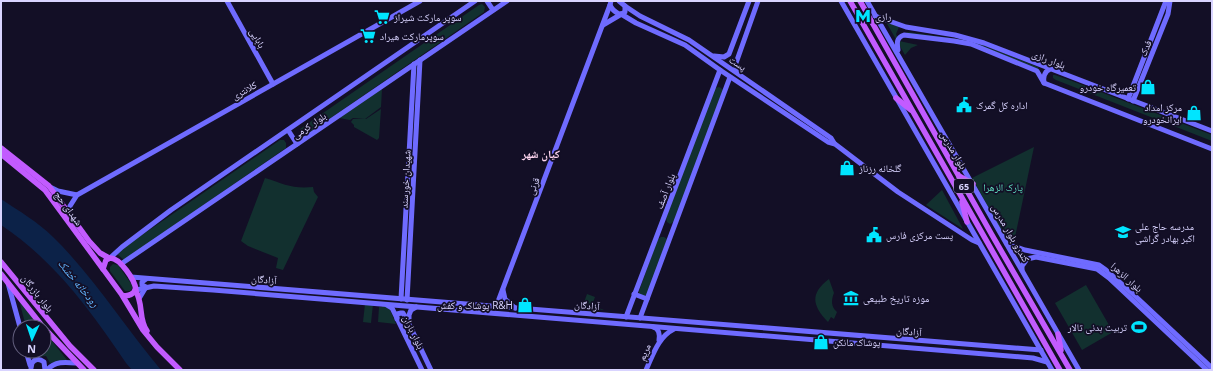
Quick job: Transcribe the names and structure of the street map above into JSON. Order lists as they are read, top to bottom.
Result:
{
  "streets": {
    "main road": [
      "بابایی",
      "فدک",
      "بلوار رازی",
      "پست",
      "کلانتری",
      "بلوار کرمی",
      "بلوار مدرس",
      "شهیدان خورسند",
      "قرنی",
      "65",
      "بلوار آصف",
      "شهدای حج",
      "کندرو بلوار مدرس",
      "بلوار الزهرا",
      "آزادگان",
      "بلوار بازرگان",
      "بلوار باران",
      "مریم"
    ]
  },
  "crossings": [
    ["بابایی", "کلانتری"],
    ["فدک", "بلوار رازی"],
    ["بلوار رازی", "کندرو بلوار مدرس"],
    ["پست", "قرنی"],
    ["پست", "بلوار آصف"],
    ["بلوار کرمی", "شهیدان خورسند"],
    ["بلوار کرمی", "شهدای حج"],
    ["شهیدان خورسند", "آزادگان"],
    ["قرنی", "آزادگان"],
    ["بلوار آصف", "آزادگان"],
    ["کندرو بلوار مدرس", "بلوار الزهرا"],
    ["آزادگان", "بلوار باران"]
  ],
  "districts": ["کیان شهر"],
  "water": ["رودخانه خشک"],
  "parks": ["پارک الزهرا"],
  "places": {
    "metro station": ["رازی"],
    "supermarket": ["سوپر مارکت شیراز", "سوپرمارکت هیراد"],
    "shop": [
      "تعمیرگاه خودرو",
      "مرکز امداد ایرانخودرو",
      "گلخانه رزناز",
      "پوشاک و کفش R&H",
      "پوشاک مانکن"
    ],
    "public building": ["اداره کل گمرک", "پست مرکزی فارس"],
    "school or university": ["مدرسه حاج علی اکبر بهادر گراشی"],
    "museum": ["موزه تاریخ طبیعی"],
    "sports": ["تربیت بدنی تالار"]
  },
  "north": "bottom"
}
